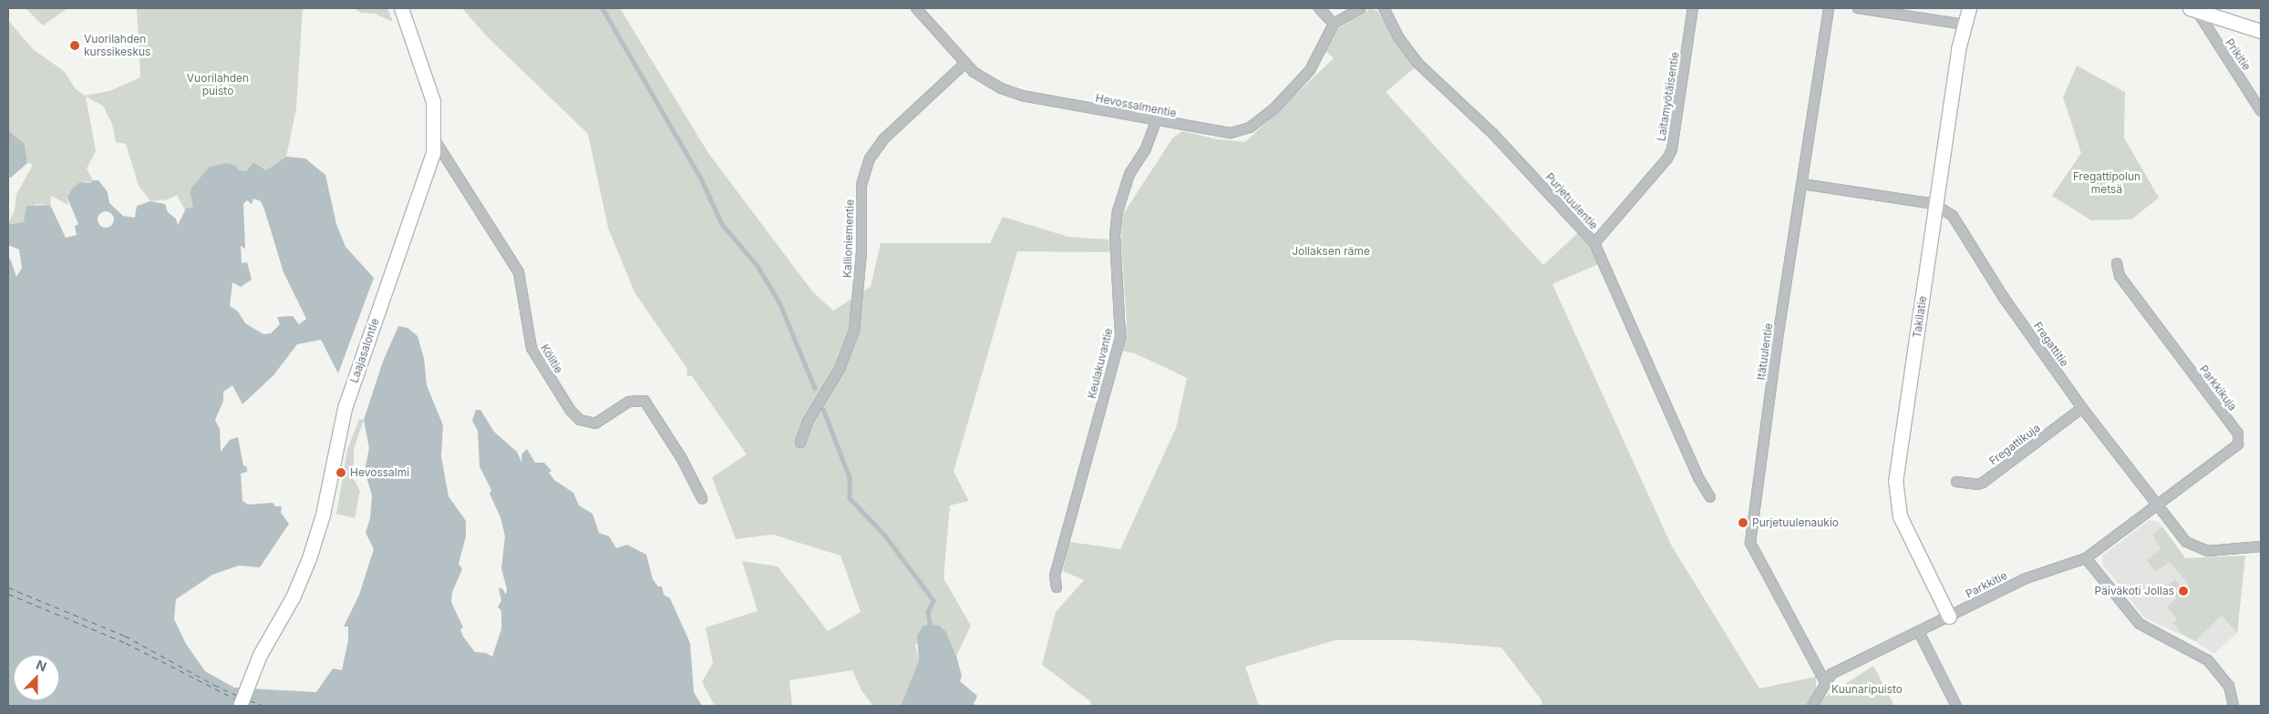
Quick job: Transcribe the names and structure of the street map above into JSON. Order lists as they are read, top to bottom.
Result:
{
  "streets": {
    "main road": ["Takilatie", "Laajasalontie"],
    "street": [
      "Prikitie",
      "Laitamyötäisentie",
      "Hevossalmentie",
      "Purjetuulentie",
      "Kallioniementie",
      "Fregattitie",
      "Itätuulentie",
      "Kölitie",
      "Keulakuvantie",
      "Parkkikuja",
      "Fregattikuja",
      "Parkkitie"
    ]
  },
  "crossings": [
    ["Laitamyötäisentie", "Purjetuulentie"],
    ["Hevossalmentie", "Kallioniementie"],
    ["Hevossalmentie", "Keulakuvantie"],
    ["Takilatie", "Fregattitie"],
    ["Takilatie", "Parkkitie"],
    ["Fregattitie", "Itätuulentie"],
    ["Fregattitie", "Parkkikuja"],
    ["Fregattitie", "Fregattikuja"],
    ["Fregattitie", "Parkkitie"],
    ["Laajasalontie", "Kölitie"],
    ["Itätuulentie", "Parkkitie"],
    ["Parkkikuja", "Parkkitie"]
  ],
  "parks": [
    "Vuorilahden puisto",
    "Fregattipolun metsä",
    "Jollaksen räme",
    "Kuunaripuisto"
  ],
  "places": [
    "Vuorilahden kurssikeskus",
    "Hevossalmi",
    "Purjetuulenaukio",
    "Päiväkoti Jollas"
  ],
  "north": "top"
}
